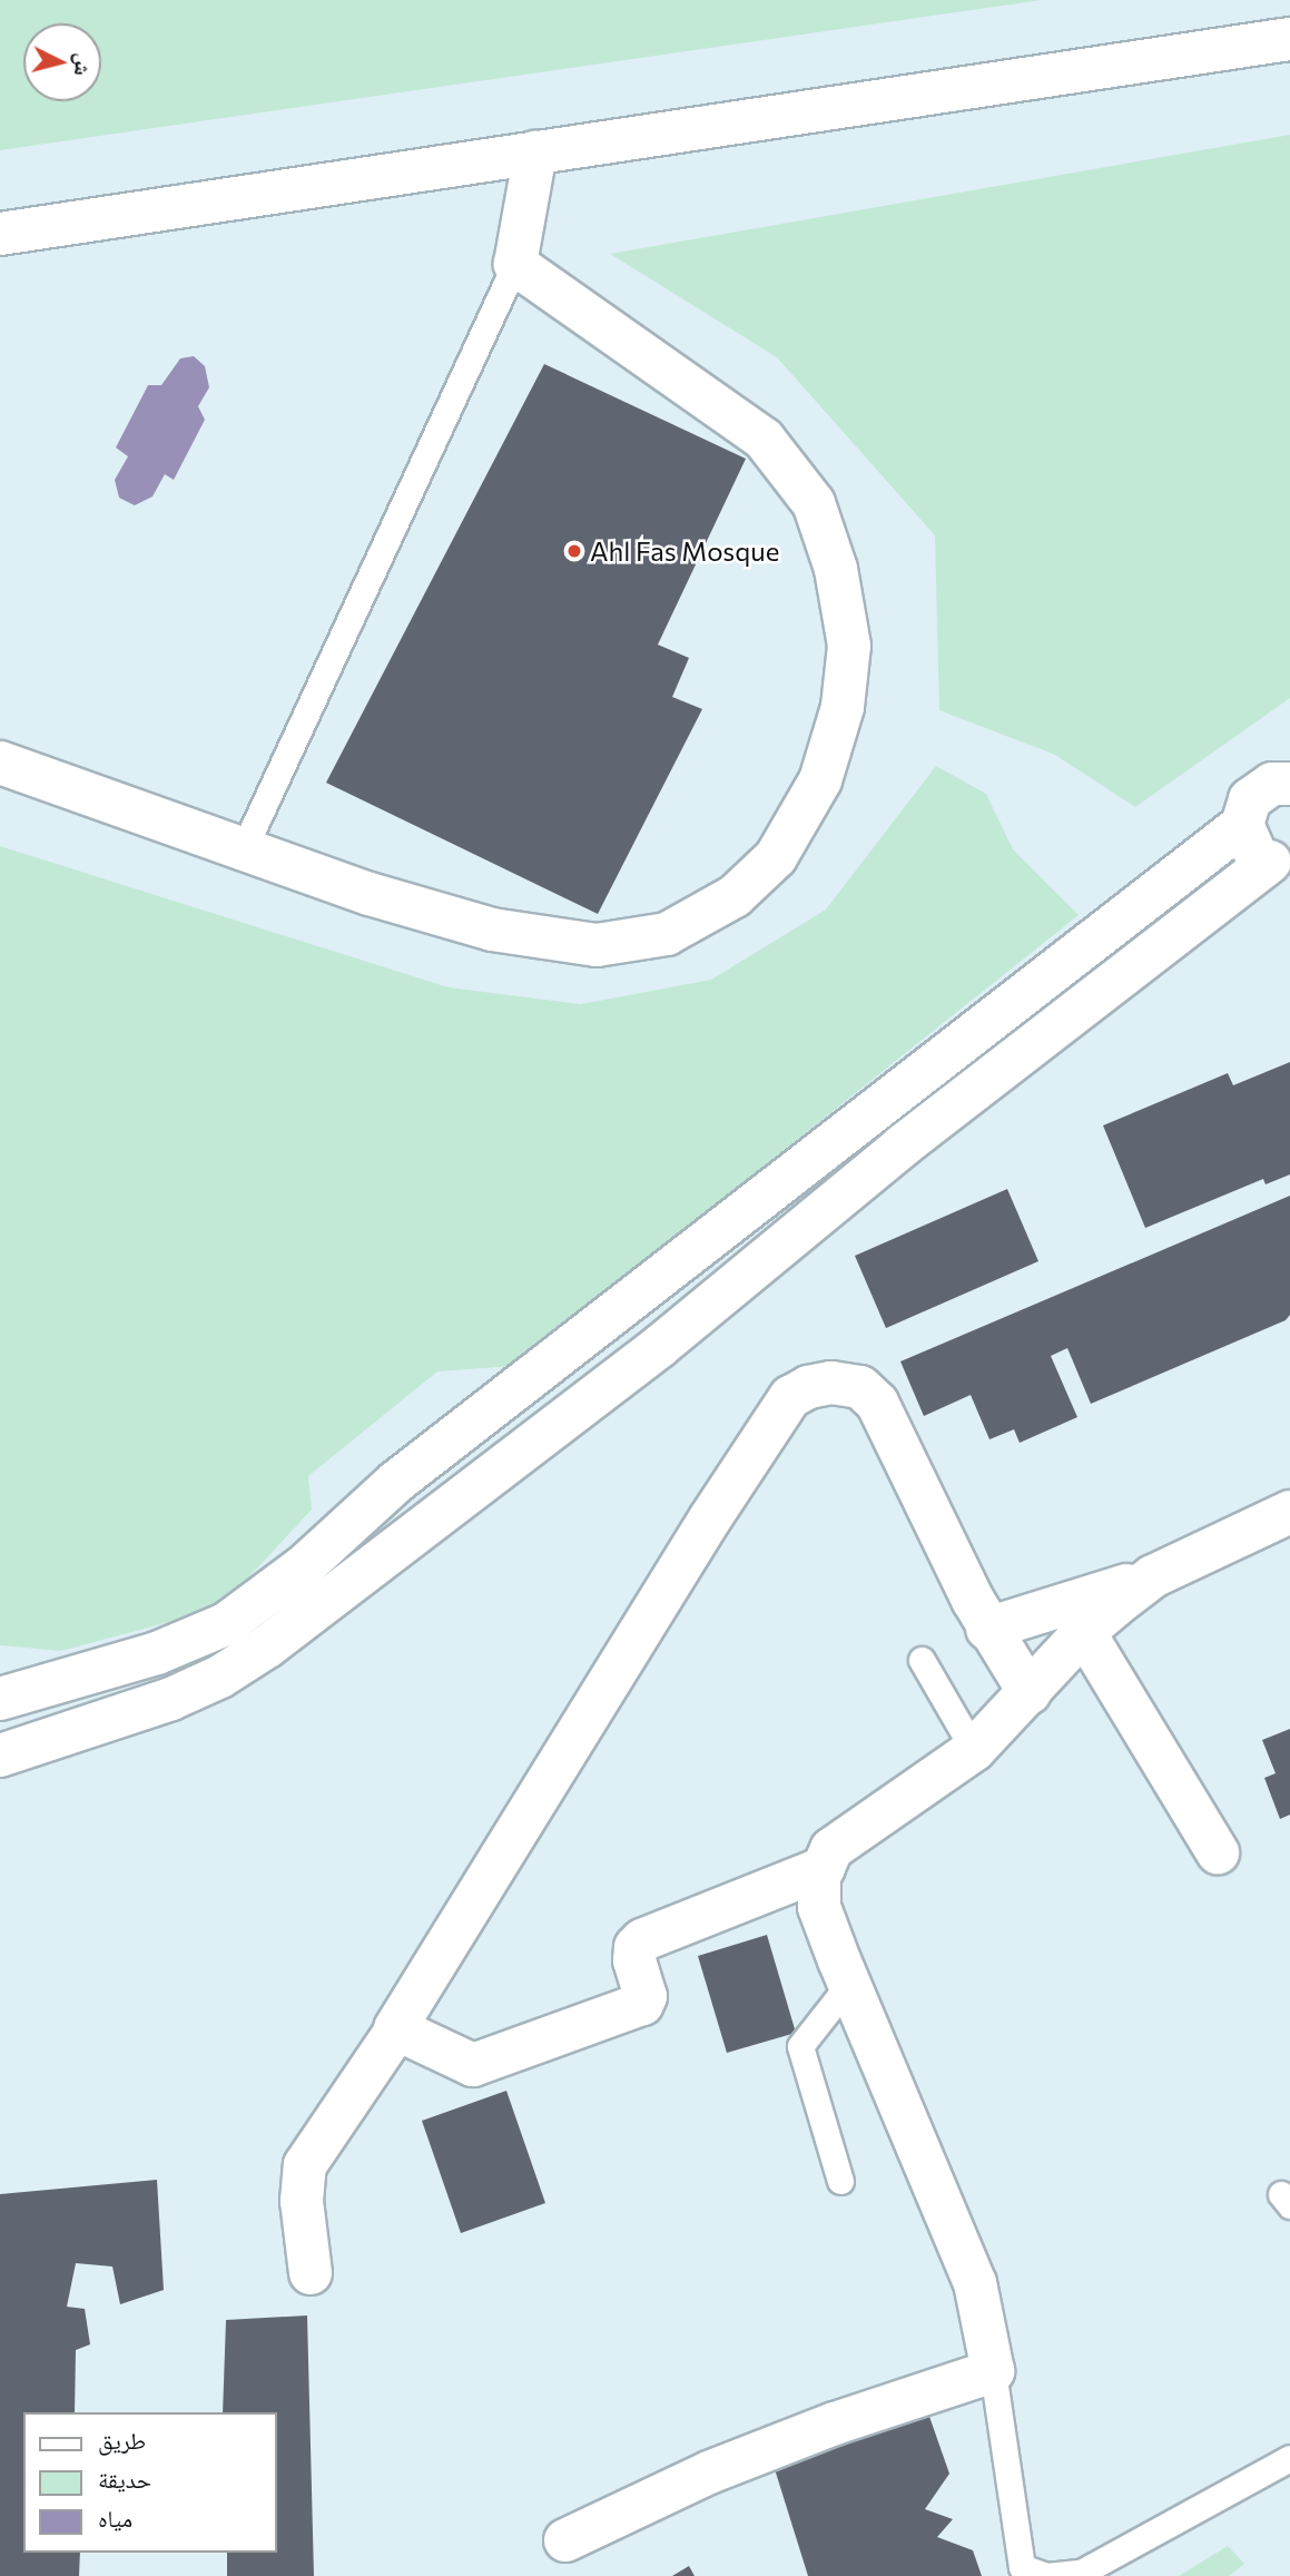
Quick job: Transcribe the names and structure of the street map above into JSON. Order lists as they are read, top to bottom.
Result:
{
  "places": ["Ahl Fas Mosque"],
  "legend": ["طريق", "حديقة", "مياه"],
  "north": "right"
}
